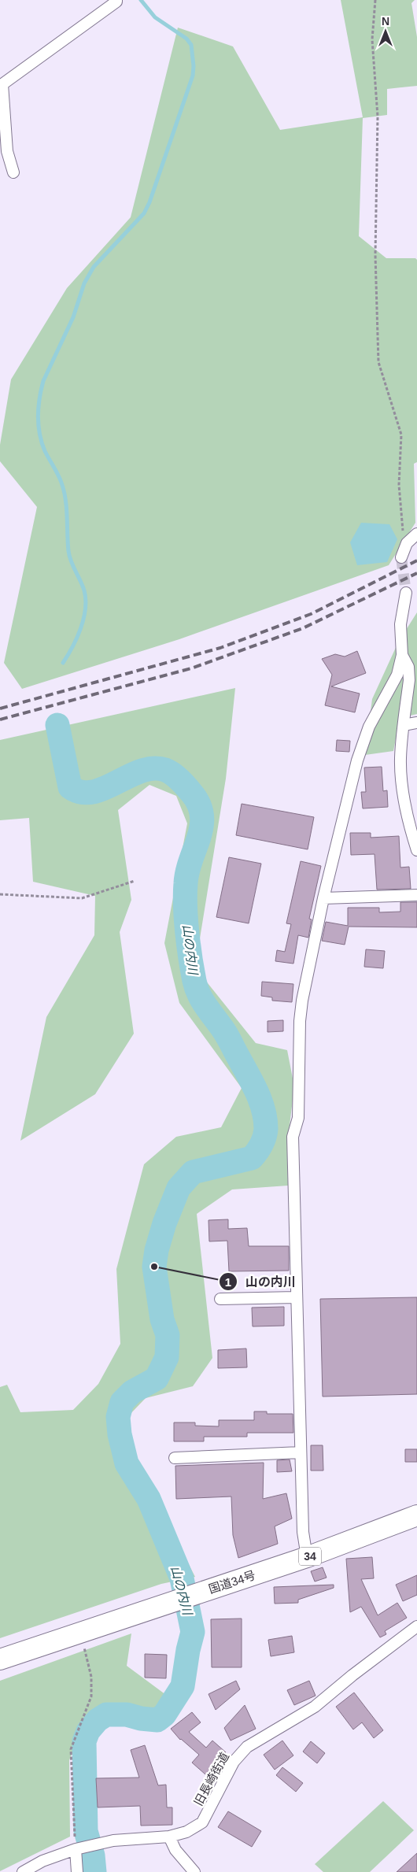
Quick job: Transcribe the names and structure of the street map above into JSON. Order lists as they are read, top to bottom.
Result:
{
  "streets": {
    "highway": ["34", "国道34号"],
    "street": ["旧長崎街道"]
  },
  "water": ["山の内川"],
  "places": ["山の内川"],
  "north": "top"
}
